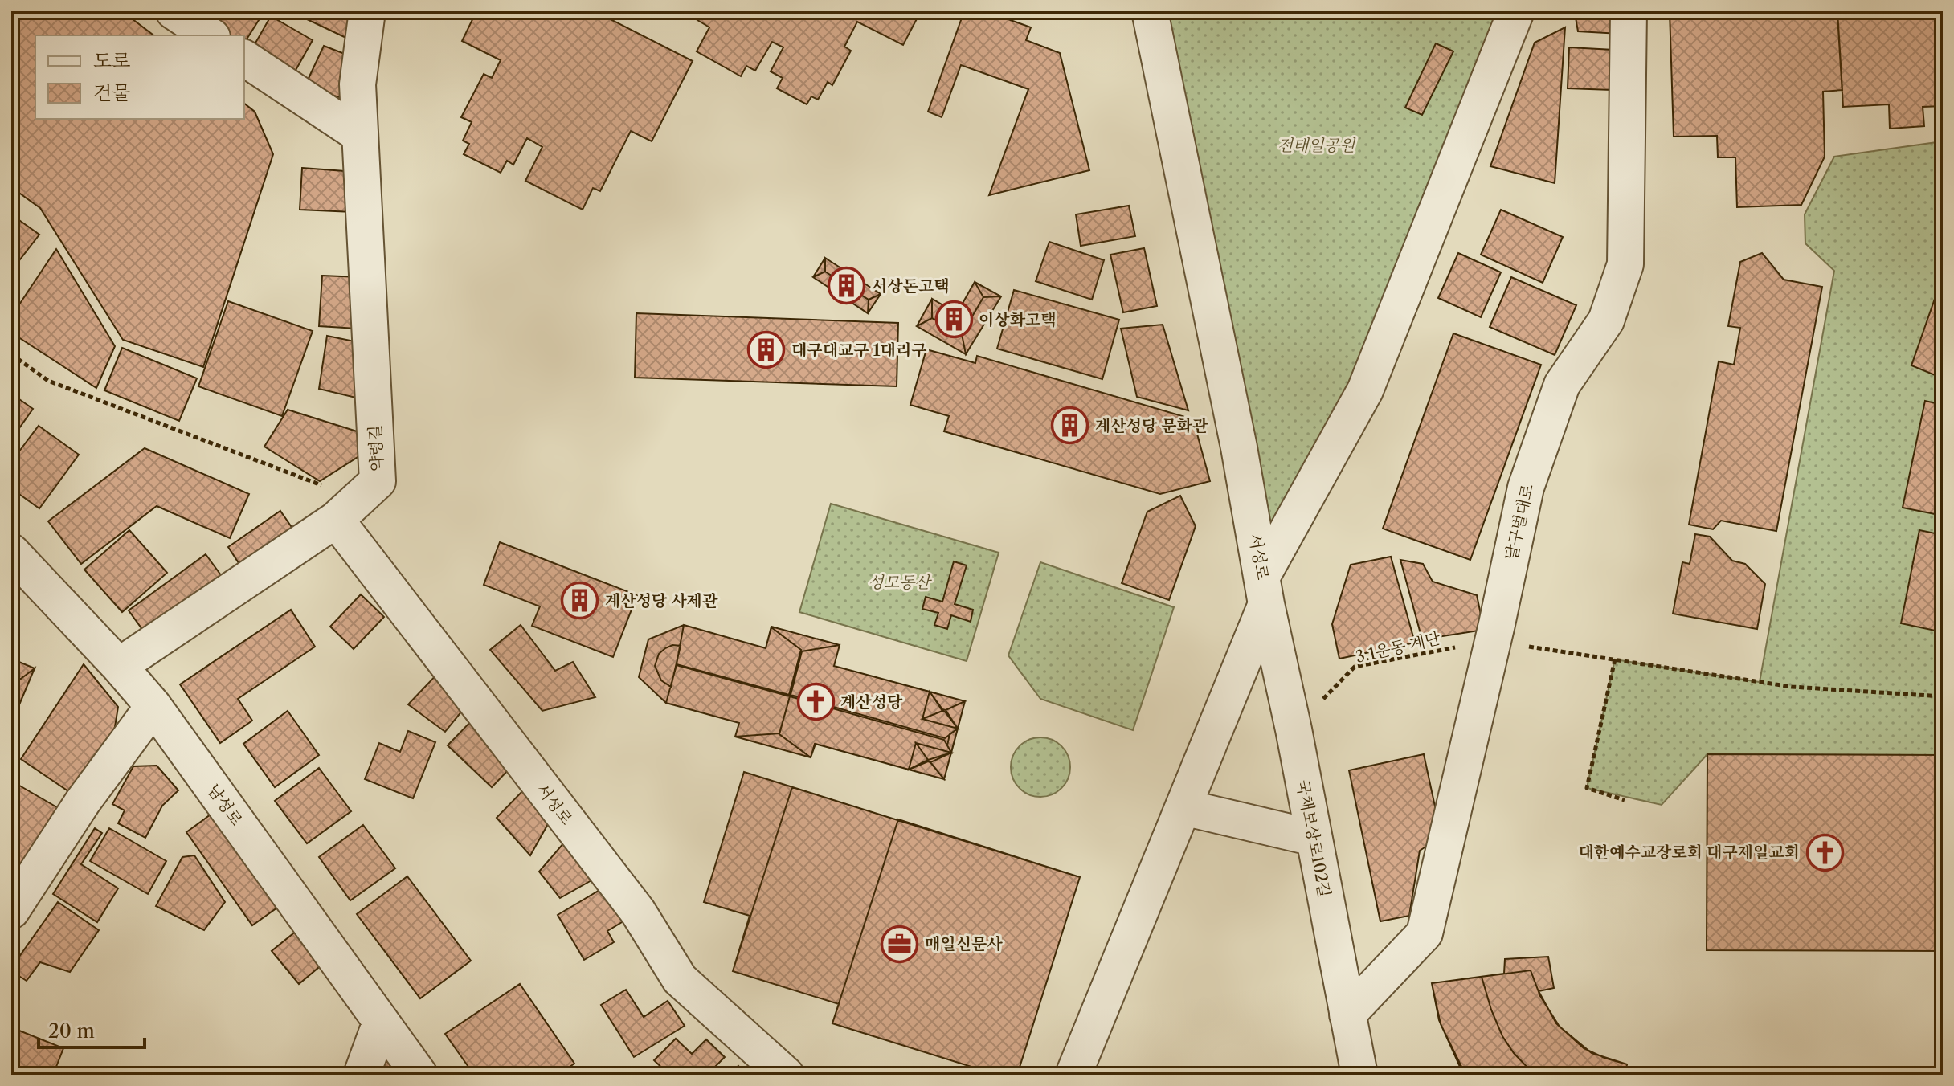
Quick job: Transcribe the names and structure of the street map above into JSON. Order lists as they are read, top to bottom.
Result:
{
  "streets": {
    "street": [
      "약령길",
      "달구벌대로",
      "서성로",
      "남성로",
      "국채보상로102길"
    ],
    "path": ["3.1운동 계단"]
  },
  "crossings": [
    ["약령길", "서성로"],
    ["약령길", "남성로"],
    ["달구벌대로", "3.1운동 계단"],
    ["달구벌대로", "국채보상로102길"],
    ["서성로", "국채보상로102길"],
    ["3.1운동 계단", "국채보상로102길"]
  ],
  "parks": ["전태일공원", "성모동산"],
  "places": {
    "building": [
      "서상돈고택",
      "이상화고택",
      "대구대교구 1대리구",
      "계산성당 문화관",
      "계산성당 사제관"
    ],
    "church": ["계산성당", "대한예수교장로회 대구제일교회"],
    "office": ["매일신문사"]
  },
  "legend": ["도로", "건물"],
  "scale_bar": "20 m"
}
